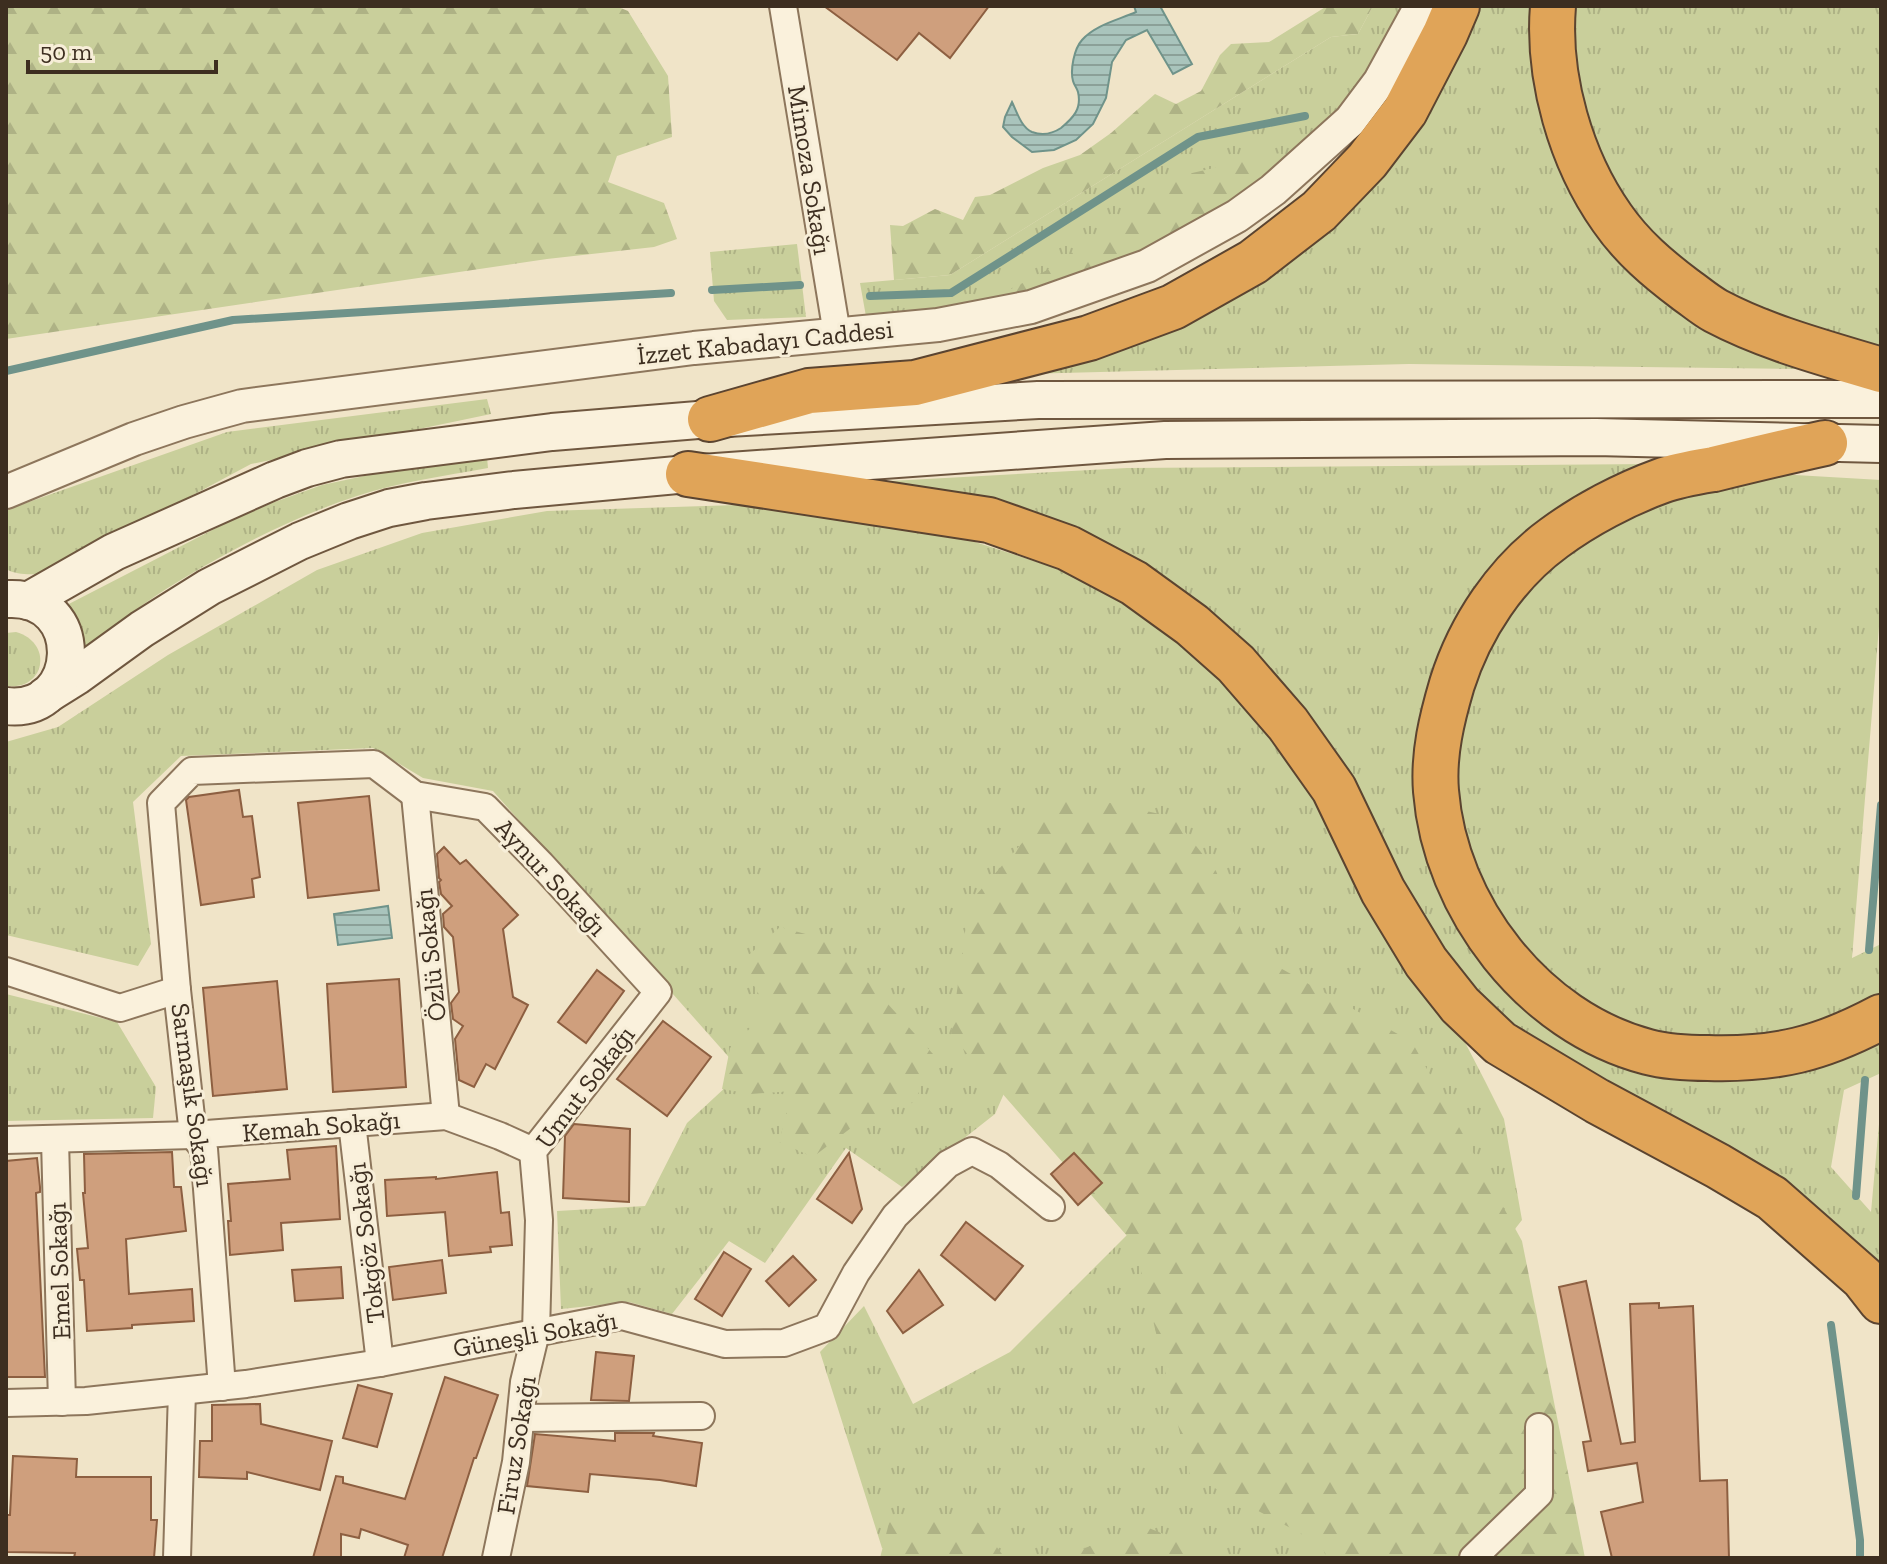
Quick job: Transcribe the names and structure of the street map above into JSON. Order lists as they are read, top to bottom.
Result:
{
  "streets": {
    "street": [
      "Mimoza Sokağı",
      "İzzet Kabadayı Caddesi",
      "Aynur Sokağı",
      "Özlü Sokağı",
      "Umut Sokağı",
      "Sarmaşık Sokağı",
      "Kemah Sokağı",
      "Tokgöz Sokağı",
      "Emel Sokağı",
      "Güneşli Sokağı",
      "Firuz Sokağı"
    ]
  },
  "crossings": [
    ["Mimoza Sokağı", "İzzet Kabadayı Caddesi"],
    ["Aynur Sokağı", "Özlü Sokağı"],
    ["Aynur Sokağı", "Umut Sokağı"],
    ["Aynur Sokağı", "Sarmaşık Sokağı"],
    ["Özlü Sokağı", "Kemah Sokağı"],
    ["Umut Sokağı", "Kemah Sokağı"],
    ["Umut Sokağı", "Güneşli Sokağı"],
    ["Umut Sokağı", "Firuz Sokağı"],
    ["Sarmaşık Sokağı", "Kemah Sokağı"],
    ["Sarmaşık Sokağı", "Güneşli Sokağı"],
    ["Kemah Sokağı", "Tokgöz Sokağı"],
    ["Kemah Sokağı", "Emel Sokağı"],
    ["Tokgöz Sokağı", "Güneşli Sokağı"],
    ["Emel Sokağı", "Güneşli Sokağı"],
    ["Güneşli Sokağı", "Firuz Sokağı"]
  ],
  "scale_bar": "50 m"
}
